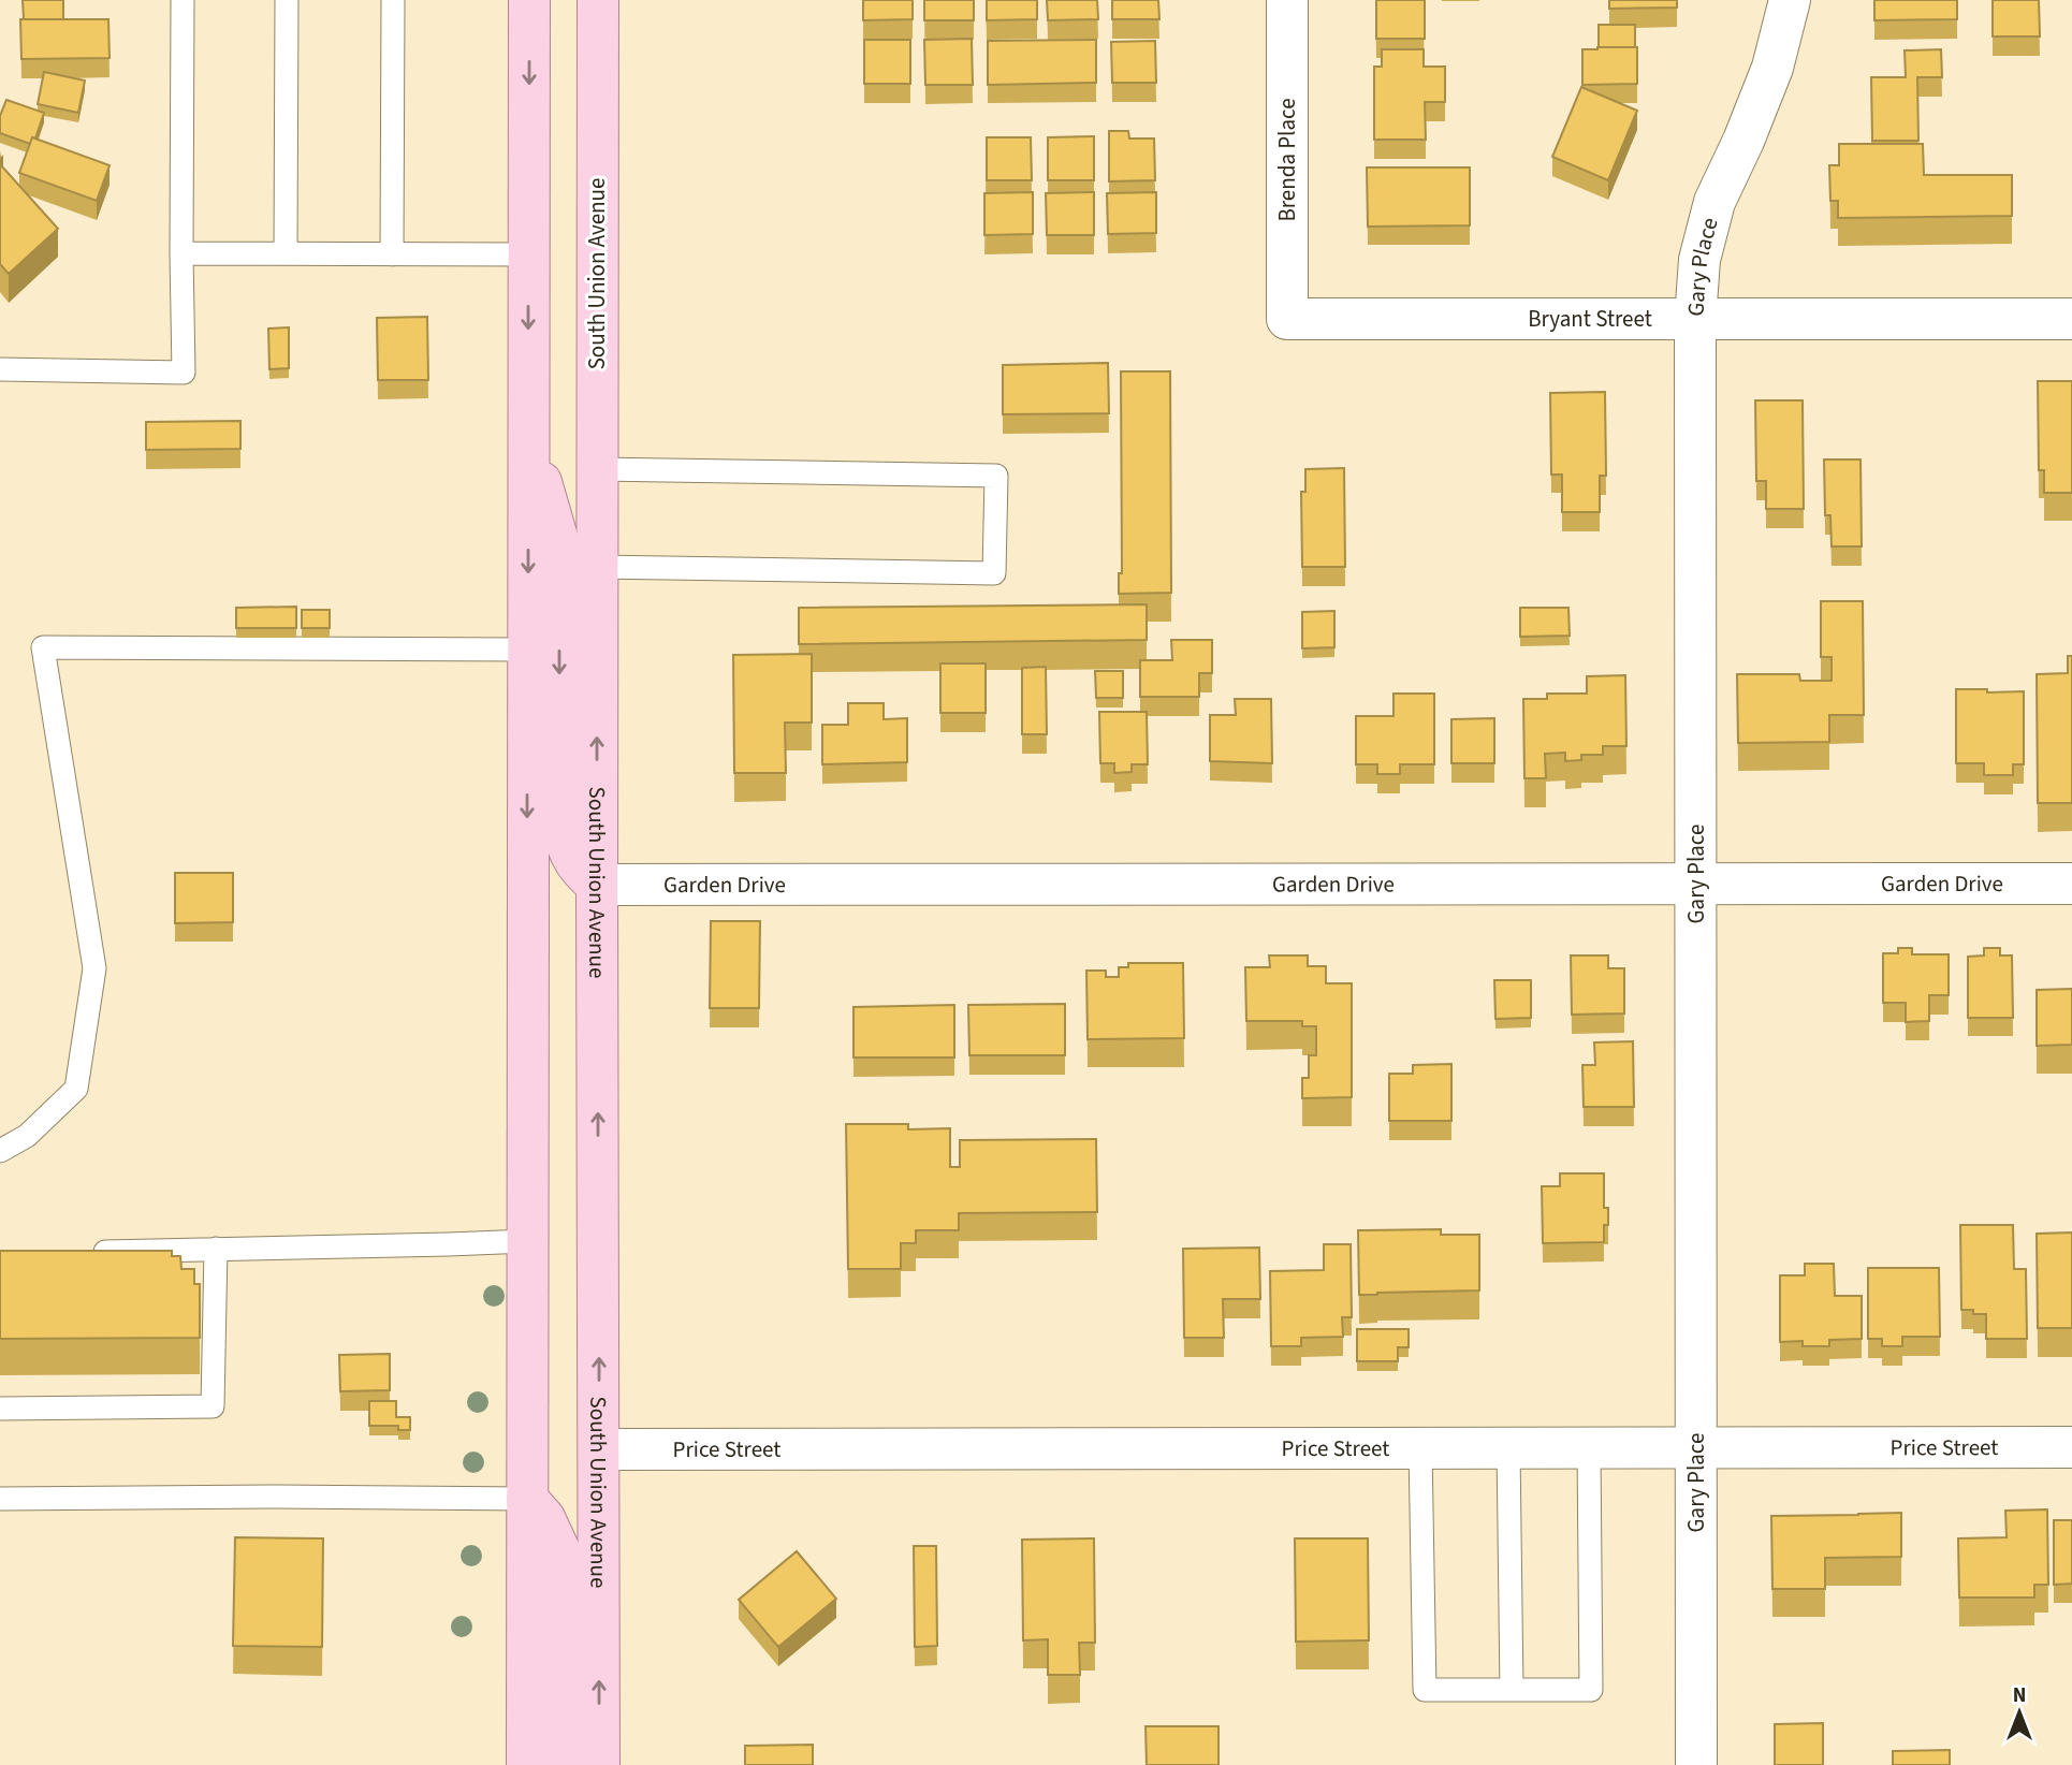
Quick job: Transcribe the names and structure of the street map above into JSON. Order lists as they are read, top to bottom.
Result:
{
  "streets": {
    "main road": ["South Union Avenue"],
    "street": [
      "Brenda Place",
      "Gary Place",
      "Bryant Street",
      "Garden Drive",
      "Price Street"
    ]
  },
  "crossings": [
    ["Brenda Place", "Bryant Street"],
    ["Gary Place", "Bryant Street"],
    ["Gary Place", "Garden Drive"],
    ["Gary Place", "Price Street"],
    ["South Union Avenue", "Garden Drive"],
    ["South Union Avenue", "Price Street"]
  ],
  "north": "top"
}
